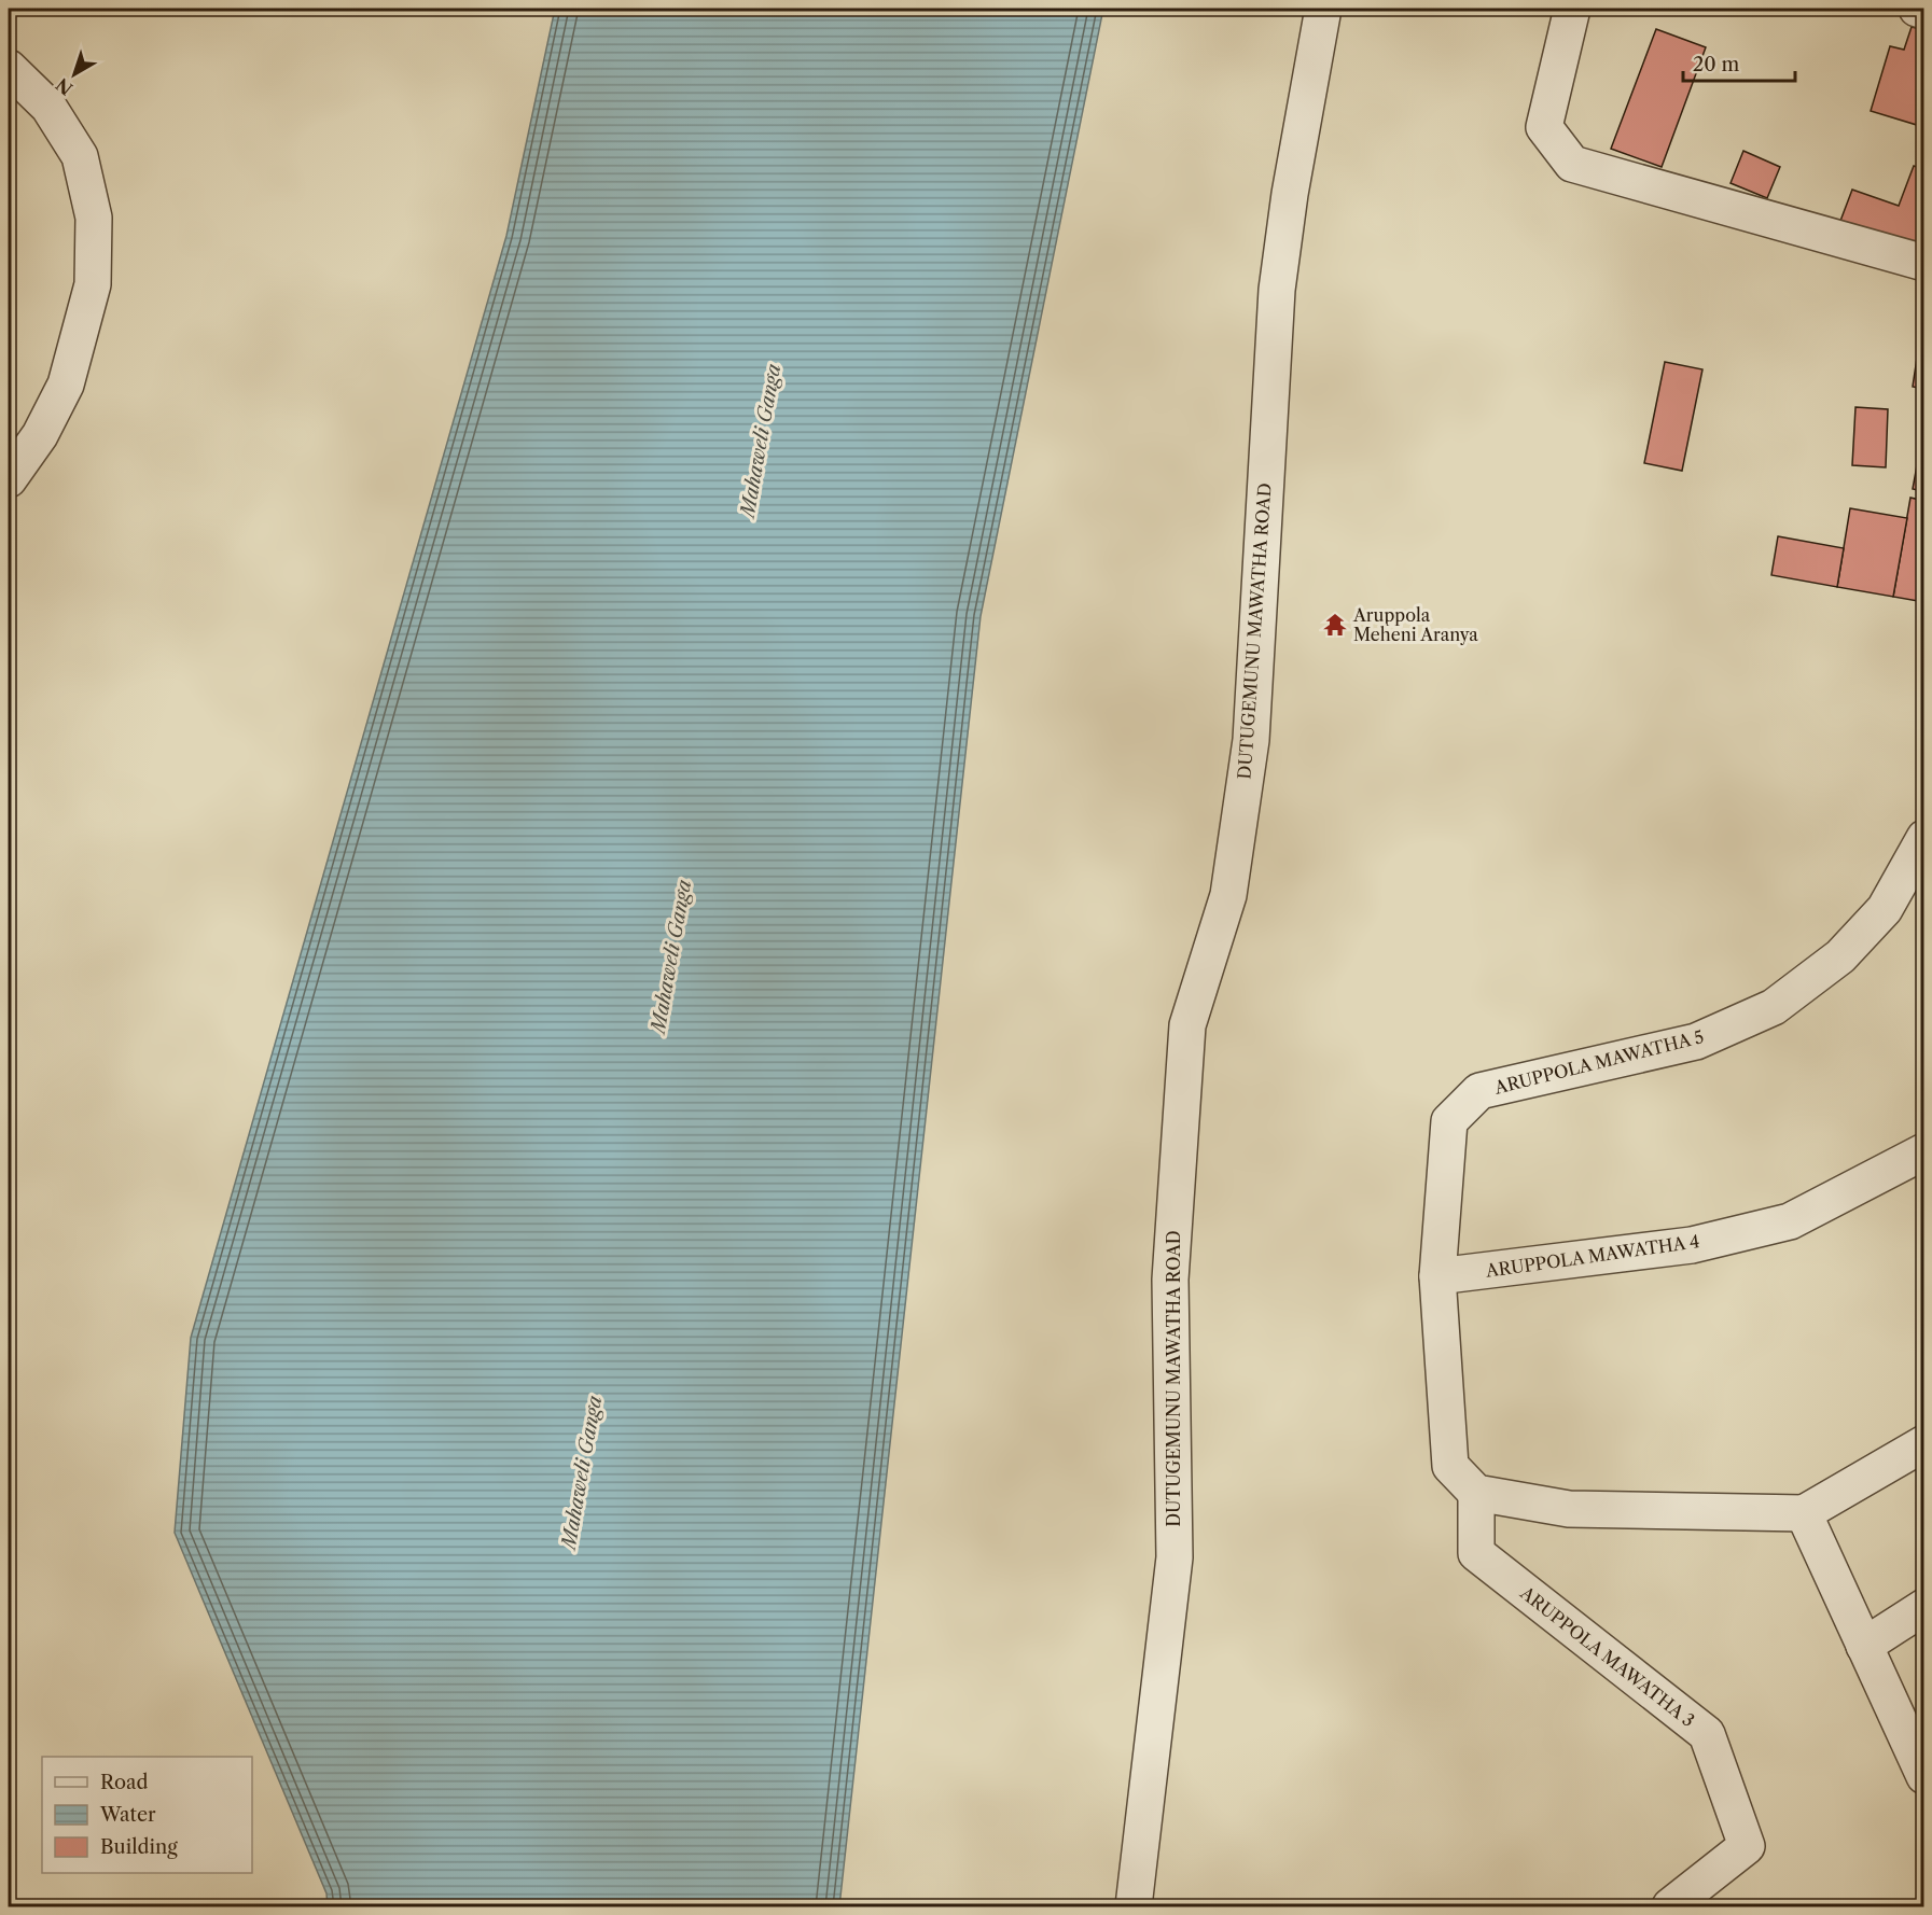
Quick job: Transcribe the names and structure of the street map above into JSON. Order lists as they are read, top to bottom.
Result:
{
  "streets": {
    "street": [
      "DUTUGEMUNU MAWATHA ROAD",
      "ARUPPOLA MAWATHA 5",
      "ARUPPOLA MAWATHA 4",
      "ARUPPOLA MAWATHA 3"
    ]
  },
  "crossings": [
    ["ARUPPOLA MAWATHA 5", "ARUPPOLA MAWATHA 4"],
    ["ARUPPOLA MAWATHA 5", "ARUPPOLA MAWATHA 3"]
  ],
  "water": ["Mahaweli Ganga"],
  "places": {
    "temple": ["Aruppola Meheni Aranya"]
  },
  "legend": ["Road", "Water", "Building"],
  "scale_bar": "20 m",
  "north": "bottom left"
}
